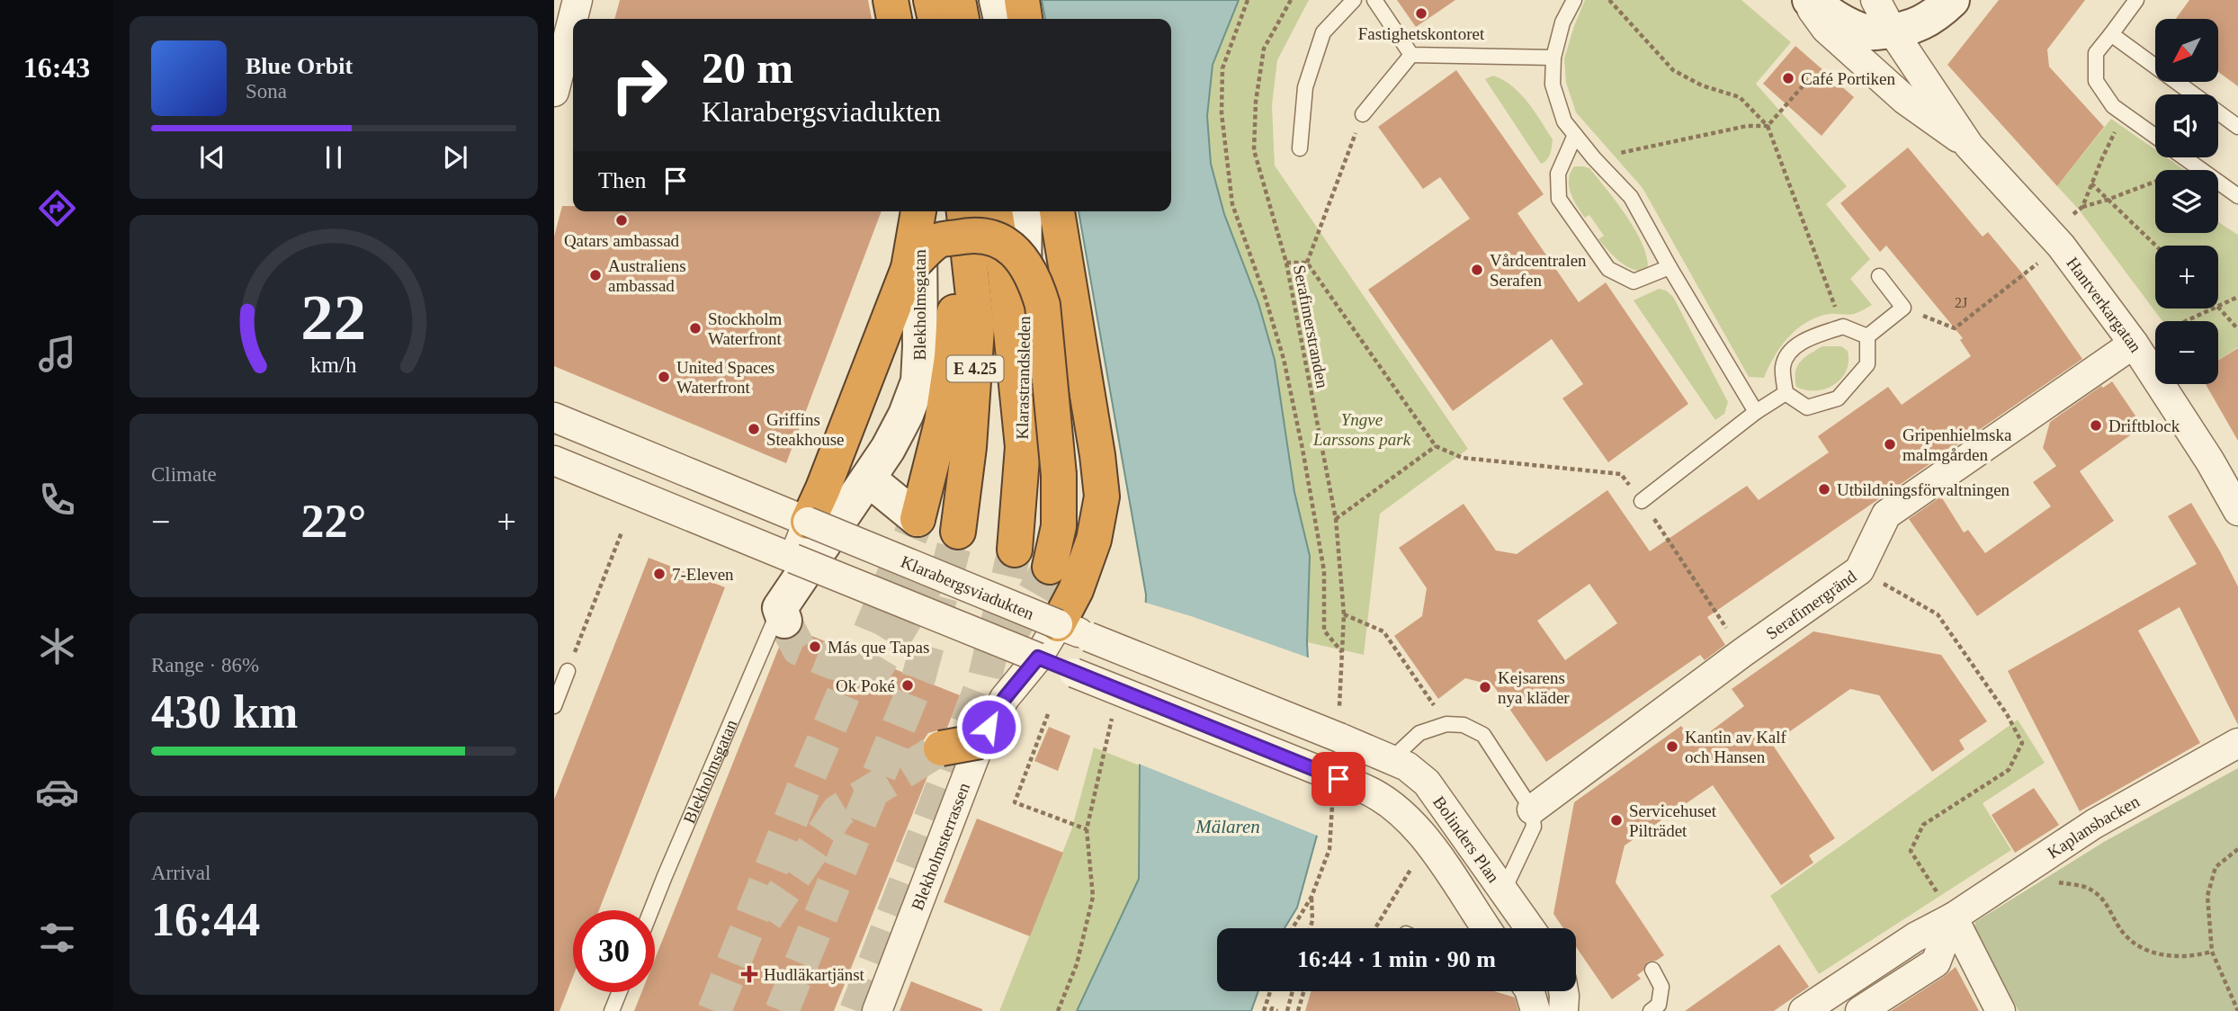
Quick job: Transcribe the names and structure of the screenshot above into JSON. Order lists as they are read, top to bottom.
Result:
{
  "streets": {
    "highway": ["E 4.25", "Klarastrandsleden"],
    "street": [
      "Blekholmsgatan",
      "Hantverkargatan",
      "Klarabergsviadukten",
      "Serafimergränd",
      "Kaplansbacken",
      "Bolinders Plan",
      "Blekholmsterrassen"
    ],
    "path": ["Serafimerstranden"]
  },
  "crossings": [
    ["Hantverkargatan", "Serafimergränd"],
    ["E 4.25", "Klarastrandsleden"],
    ["Klarabergsviadukten", "Bolinders Plan"],
    ["Klarabergsviadukten", "Blekholmsterrassen"],
    ["Bolinders Plan", "Blekholmsterrassen"]
  ],
  "water": ["Mälaren"],
  "parks": ["Yngve Larssons park"],
  "places": {
    "other": [
      "Fastighetskontoret",
      "Café Portiken",
      "Qatars ambassad",
      "Vårdcentralen Serafen",
      "Australiens ambassad",
      "Stockholm Waterfront",
      "United Spaces Waterfront",
      "Driftblock",
      "Griffins Steakhouse",
      "Gripenhielmska malmgården",
      "Utbildningsförvaltningen",
      "7-Eleven",
      "Más que Tapas",
      "Ok Poké",
      "Kejsarens nya kläder",
      "Kantin av Kalf och Hansen",
      "Servicehuset Pilträdet"
    ],
    "health": ["Hudläkartjänst"]
  },
  "house_numbers": ["2J"],
  "north": "bottom left",
  "page": {
    "tabs": "16:43",
    "map_buttons": ["+", "−"],
    "turn": ["20 m", "Klarabergsviadukten"],
    "song": ["Blue Orbit", "Sona"],
    "then": "Then",
    "tile": [
      "Climate",
      ["Range · 86%", "430 km"],
      ["Arrival", "16:44"]
    ],
    "heat": ["−", "22°", "+"],
    "limit": "30",
    "trip": "16:44 · 1 min · 90 m",
    "gauge": ["22", "km/h"]
  }
}
